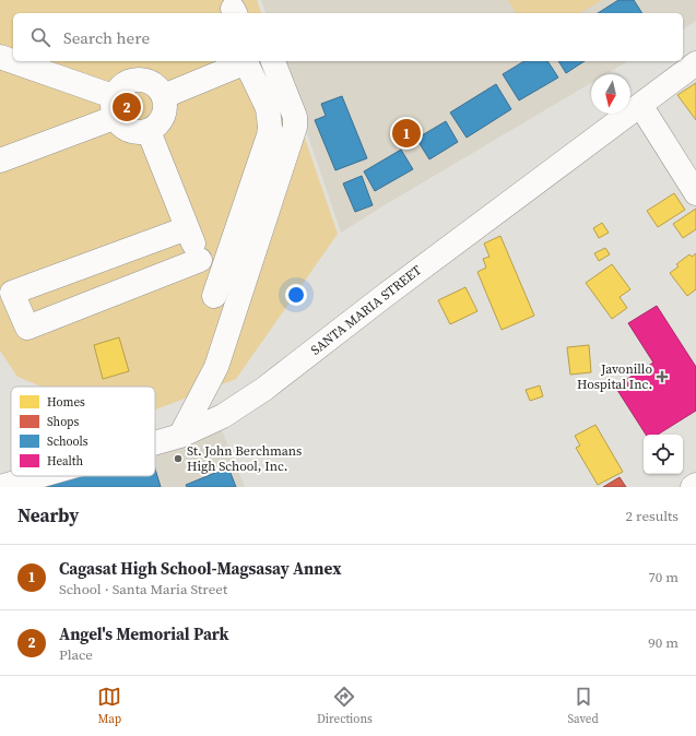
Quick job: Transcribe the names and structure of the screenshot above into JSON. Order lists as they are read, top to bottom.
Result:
{
  "streets": {
    "main road": ["SANTA MARIA STREET"]
  },
  "places": {
    "health": ["Javonillo Hospital Inc."],
    "other": ["St. John Berchmans High School, Inc."]
  },
  "legend": [
    "Homes",
    "Shops",
    "Schools",
    "Health"
  ],
  "north": "bottom",
  "page": {
    "search": "Search here",
    "pins": ["2", "1"],
    "heading": ["Nearby", "2 results"],
    "list": [
      {
        "mark": "1",
        "name": "Cagasat High School-Magsasay Annex",
        "note": "School · Santa Maria Street",
        "value": "70 m"
      },
      {
        "mark": "2",
        "name": "Angel's Memorial Park",
        "note": "Place",
        "value": "90 m"
      }
    ],
    "nav": ["Map", "Directions", "Saved"]
  }
}
